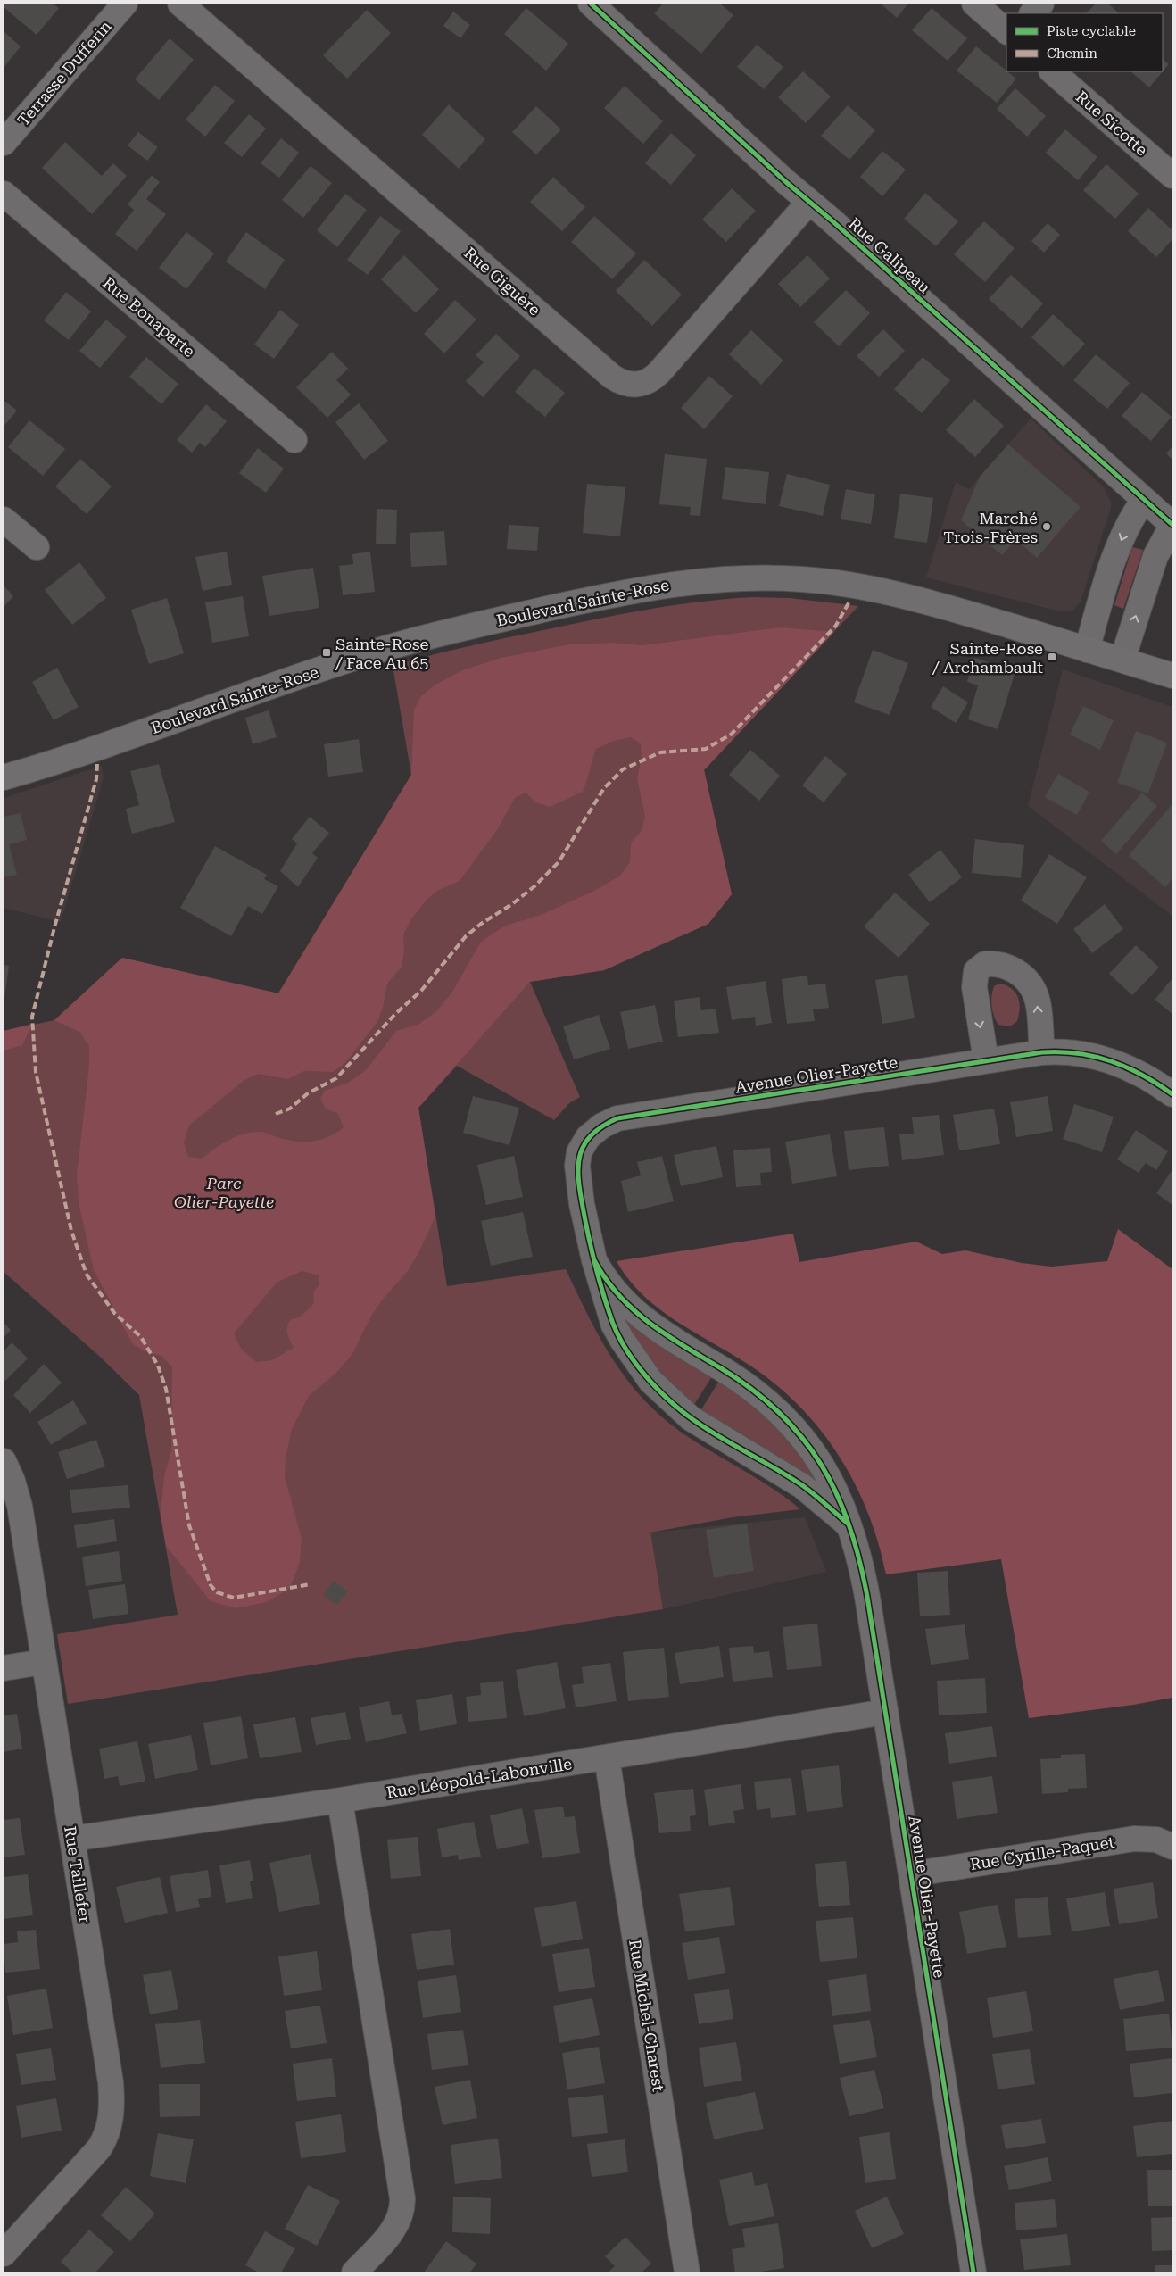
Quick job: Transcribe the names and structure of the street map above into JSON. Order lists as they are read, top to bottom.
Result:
{
  "streets": {
    "street": [
      "Terrasse Dufferin",
      "Rue Sicotte",
      "Rue Galipeau",
      "Rue Giguère",
      "Rue Bonaparte",
      "Boulevard Sainte-Rose",
      "Avenue Olier-Payette",
      "Rue Léopold-Labonville",
      "Rue Cyrille-Paquet",
      "Rue Taillefer",
      "Rue Michel-Charest"
    ]
  },
  "crossings": [
    ["Rue Galipeau", "Rue Giguère"],
    ["Avenue Olier-Payette", "Rue Léopold-Labonville"],
    ["Avenue Olier-Payette", "Rue Cyrille-Paquet"],
    ["Rue Léopold-Labonville", "Rue Taillefer"],
    ["Rue Léopold-Labonville", "Rue Michel-Charest"]
  ],
  "parks": ["Parc Olier-Payette"],
  "places": {
    "other": ["Marché Trois-Frères"],
    "transit": ["Sainte-Rose / Face Au 65", "Sainte-Rose / Archambault"]
  },
  "legend": ["Piste cyclable", "Chemin"]
}
